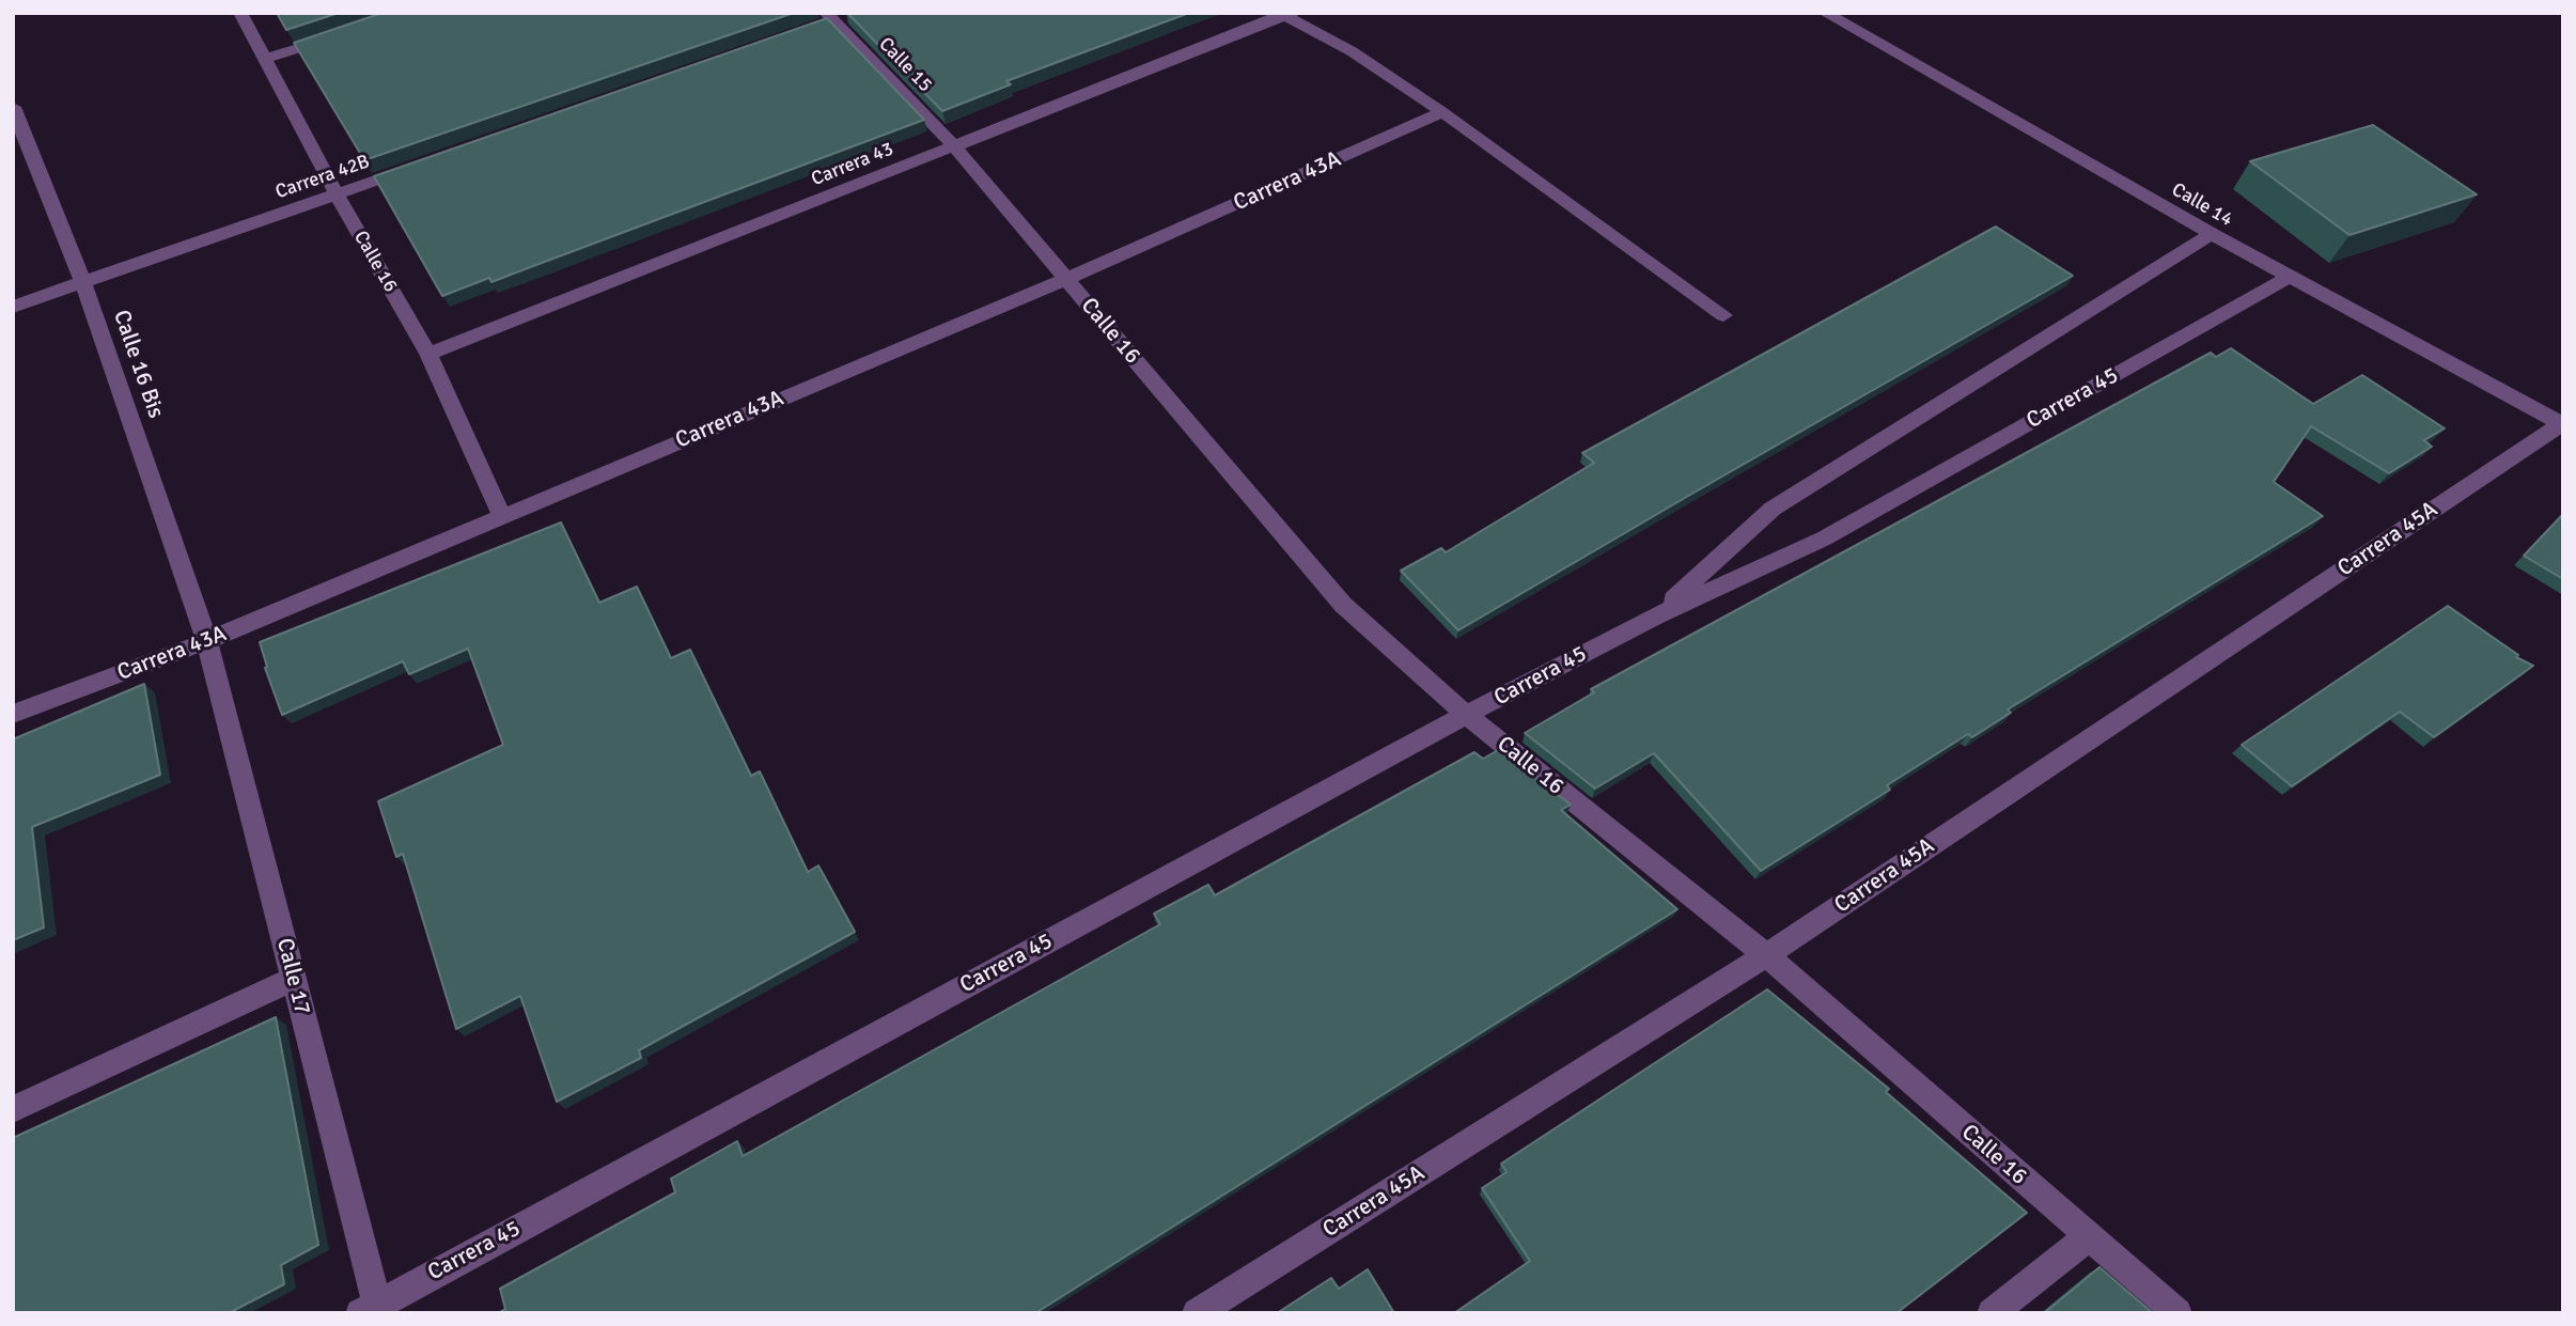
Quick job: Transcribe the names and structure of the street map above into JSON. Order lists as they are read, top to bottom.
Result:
{
  "streets": {
    "street": [
      "Calle 15",
      "Carrera 43",
      "Carrera 42B",
      "Carrera 43A",
      "Calle 14",
      "Calle 16",
      "Calle 16 Bis",
      "Carrera 45",
      "Carrera 45A",
      "Calle 17"
    ]
  },
  "crossings": [
    ["Calle 15", "Carrera 43"],
    ["Calle 15", "Calle 16"],
    ["Carrera 43", "Calle 16"],
    ["Carrera 42B", "Calle 16"],
    ["Carrera 42B", "Calle 16 Bis"],
    ["Carrera 43A", "Calle 16"],
    ["Carrera 43A", "Calle 16 Bis"],
    ["Carrera 43A", "Calle 17"],
    ["Calle 14", "Carrera 45"],
    ["Calle 14", "Carrera 45A"],
    ["Calle 16", "Carrera 45"],
    ["Calle 16", "Carrera 45A"],
    ["Calle 16 Bis", "Calle 17"],
    ["Carrera 45", "Calle 17"]
  ]
}
